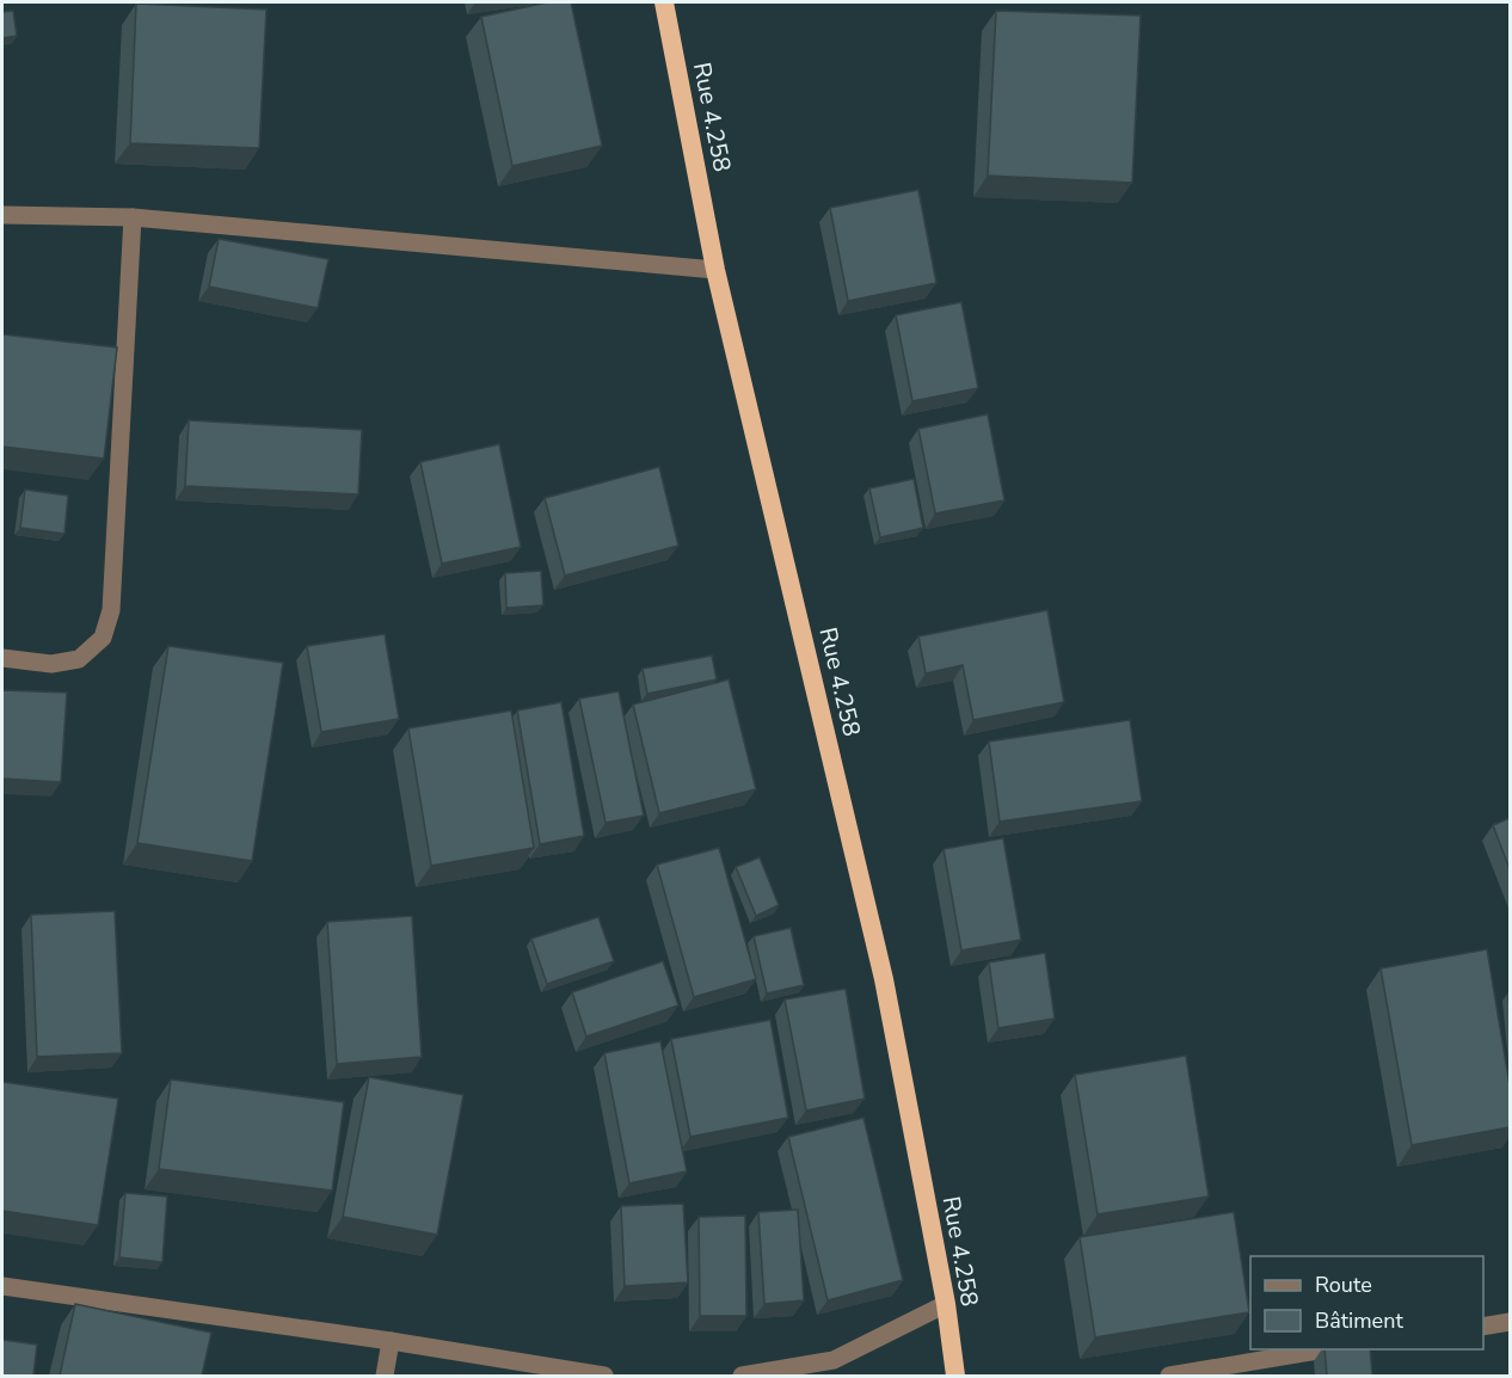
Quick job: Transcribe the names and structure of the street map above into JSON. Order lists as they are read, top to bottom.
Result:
{
  "streets": {
    "highway": ["Rue 4.258"]
  },
  "legend": ["Route", "Bâtiment"]
}
